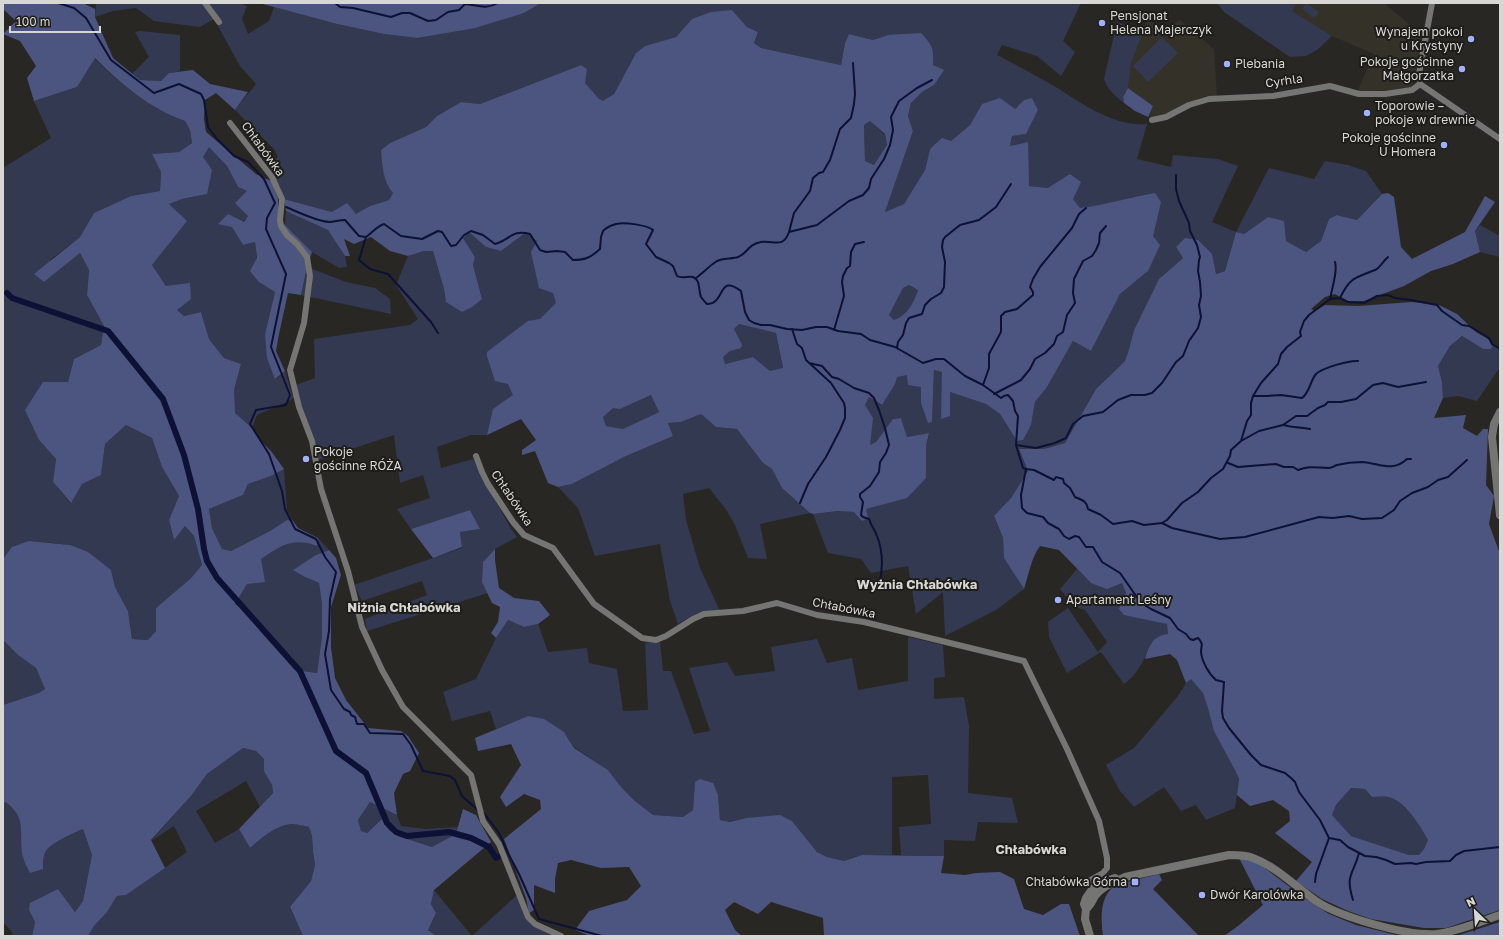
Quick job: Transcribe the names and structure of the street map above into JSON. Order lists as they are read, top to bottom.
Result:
{
  "streets": {
    "street": ["Cyrhla", "Chłabówka"]
  },
  "districts": ["Wyżnia Chłabówka", "Niżnia Chłabówka", "Chłabówka"],
  "places": {
    "other": [
      "Pensjonat Helena Majerczyk",
      "Wynajem pokoi u Krystyny",
      "Plebania",
      "Pokoje gościnne Małgorzatka",
      "Toporowie – pokoje w drewnie",
      "Pokoje gościnne U Homera",
      "Pokoje gościnne RÓŻA",
      "Apartament Leśny",
      "Dwór Karolówka"
    ],
    "transit": ["Chłabówka Górna"]
  },
  "scale_bar": "100 m",
  "north": "top left"
}
